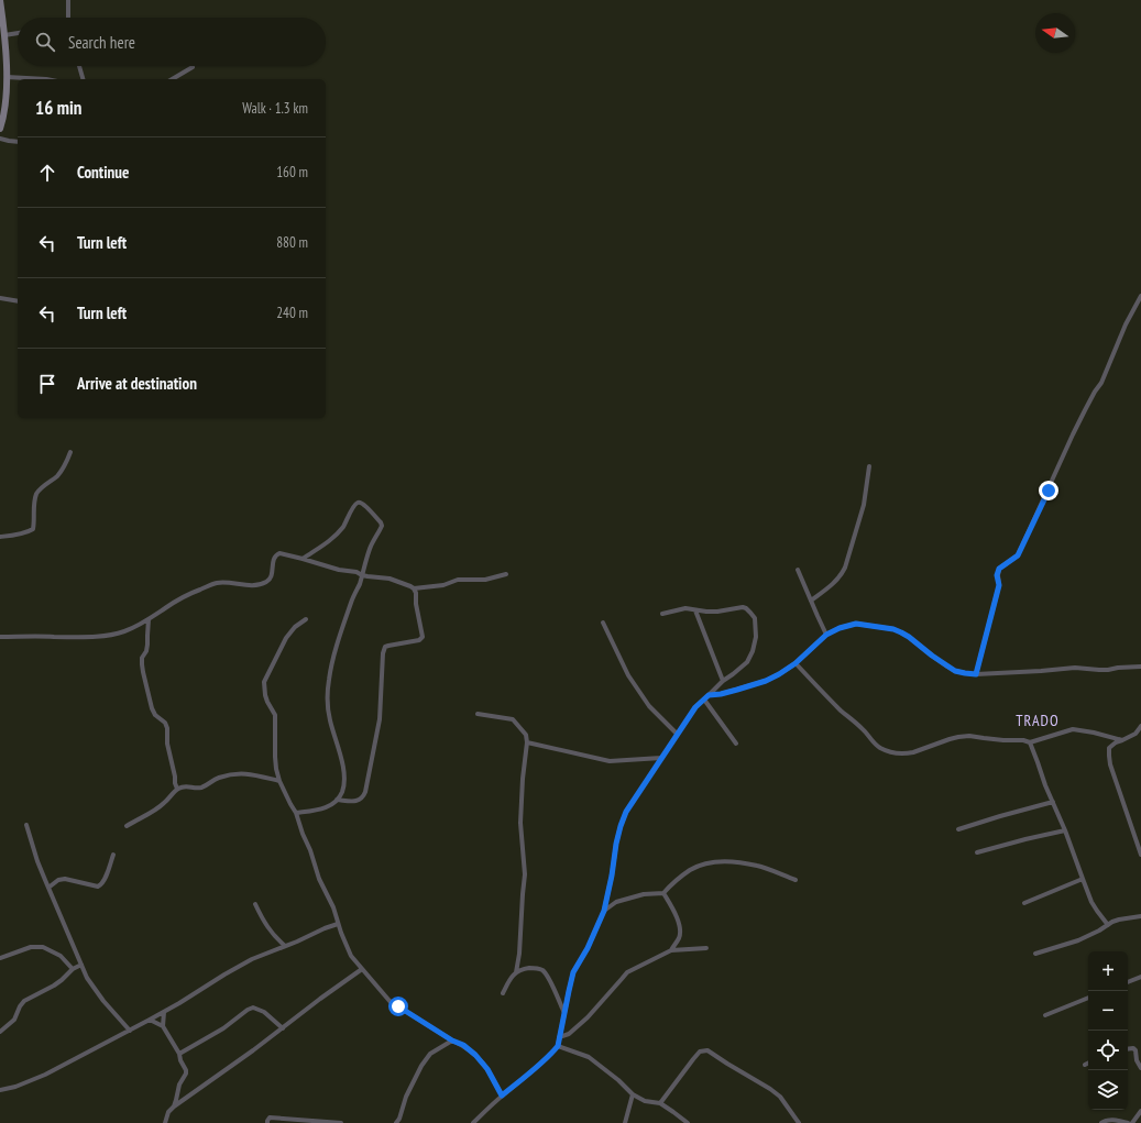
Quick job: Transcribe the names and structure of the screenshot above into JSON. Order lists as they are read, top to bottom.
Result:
{
  "districts": ["TRADO"],
  "north": "left",
  "page": {
    "search": "Search here",
    "heading": ["16 min", "Walk · 1.3 km"],
    "list": [
      ["Continue", "160 m"],
      ["Turn left", "880 m"],
      ["Turn left", "240 m"],
      "Arrive at destination"
    ],
    "map_buttons": ["+", "−"]
  }
}
